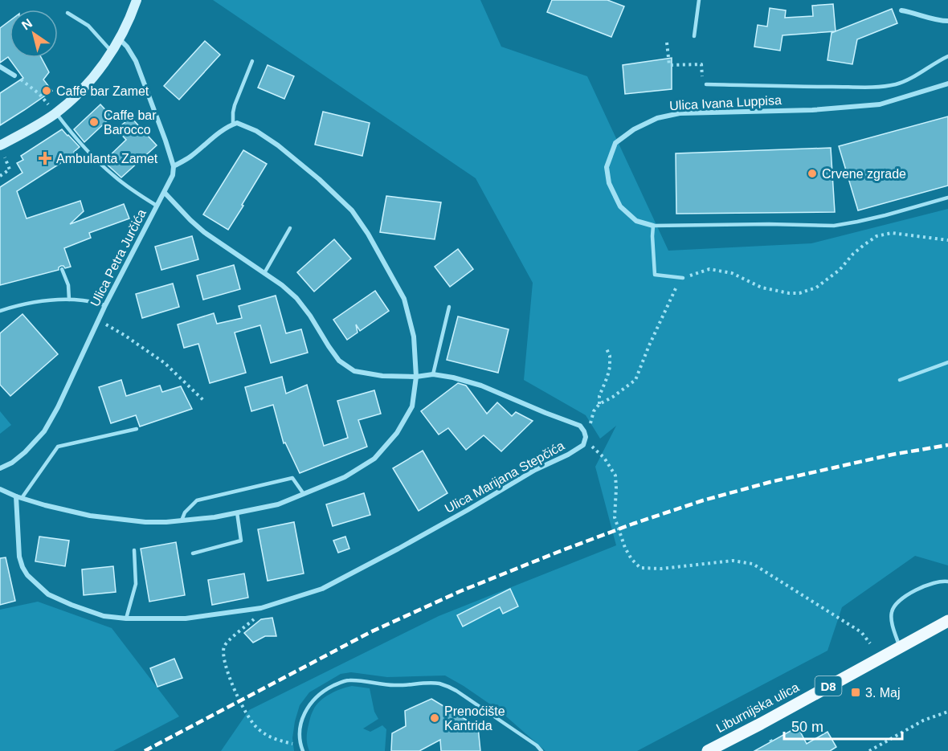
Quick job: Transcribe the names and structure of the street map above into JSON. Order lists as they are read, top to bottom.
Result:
{
  "streets": {
    "main road": ["D8", "Liburnijska ulica"],
    "street": ["Ulica Ivana Luppisa", "Ulica Petra Jurčića", "Ulica Marijana Stepčića"]
  },
  "crossings": [
    ["Ulica Petra Jurčića", "Ulica Marijana Stepčića"]
  ],
  "places": {
    "other": [
      "Caffe bar Zamet",
      "Caffe bar Barocco",
      "Crvene zgrade",
      "Prenoćište Kantrida"
    ],
    "health": ["Ambulanta Zamet"],
    "transit": ["3. Maj"]
  },
  "scale_bar": "50 m",
  "north": "top left"
}
